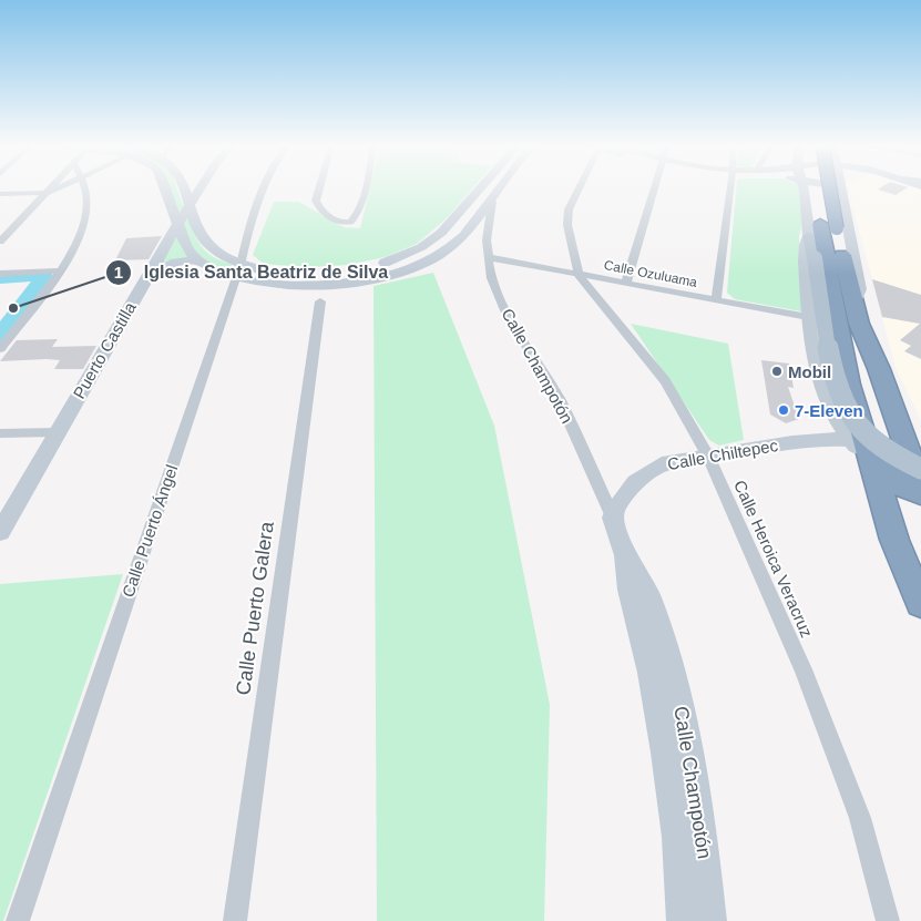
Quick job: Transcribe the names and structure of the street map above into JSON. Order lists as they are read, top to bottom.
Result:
{
  "streets": {
    "main road": ["Puerto Castilla", "Calle Champotón", "Calle Chiltepec"],
    "street": [
      "Calle Ozuluama",
      "Calle Puerto Ángel",
      "Calle Heroica Veracruz",
      "Calle Puerto Galera"
    ]
  },
  "crossings": [
    ["Calle Ozuluama", "Calle Champotón"],
    ["Calle Ozuluama", "Calle Heroica Veracruz"],
    ["Calle Champotón", "Calle Chiltepec"],
    ["Calle Chiltepec", "Calle Heroica Veracruz"]
  ],
  "places": ["Iglesia Santa Beatriz de Silva", "Mobil", "7-Eleven"]
}
